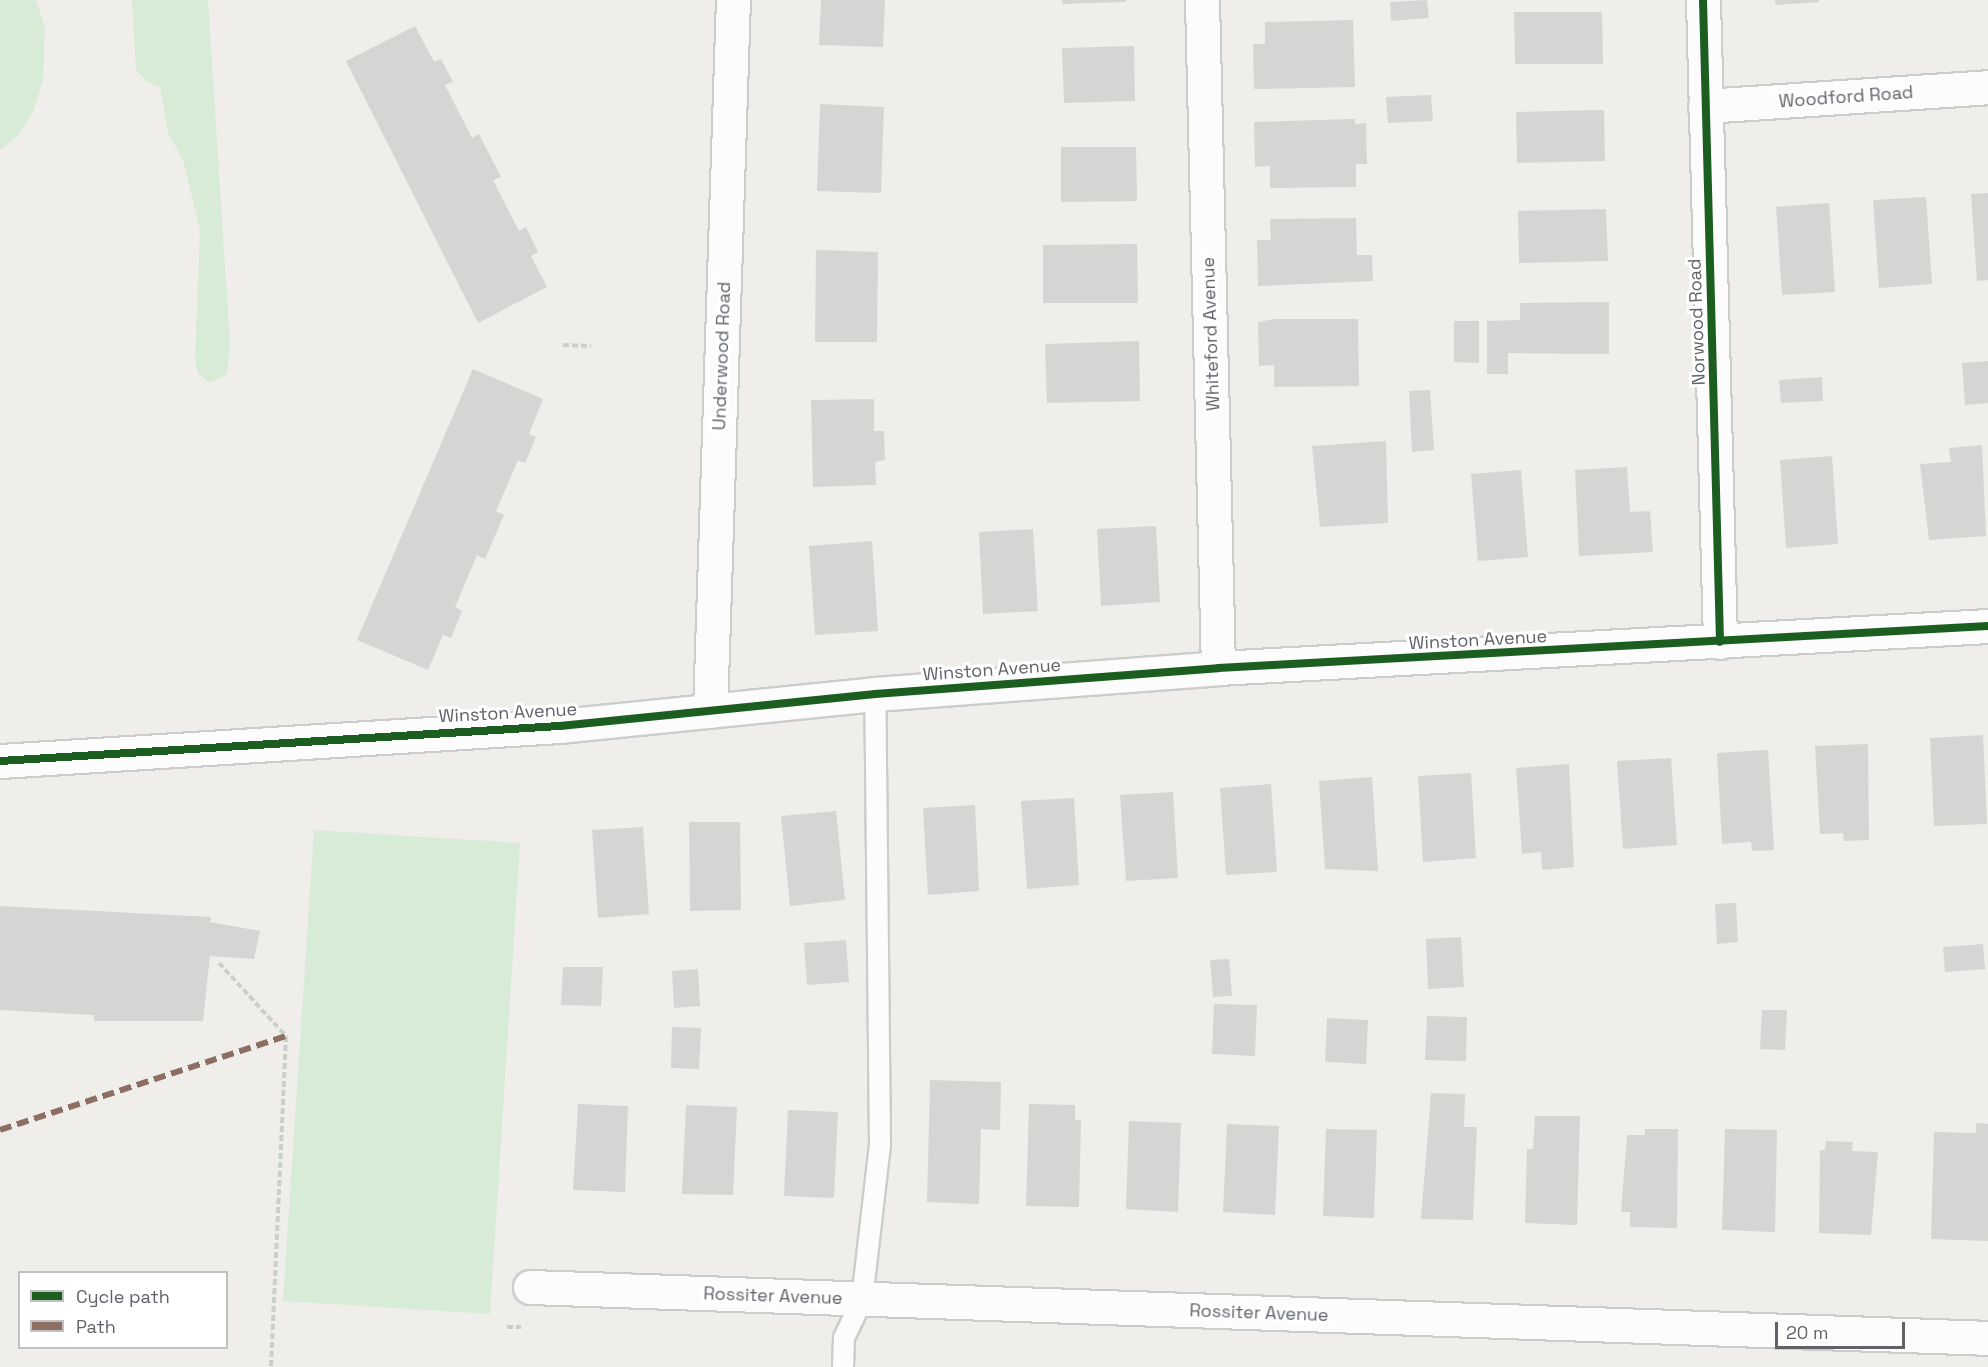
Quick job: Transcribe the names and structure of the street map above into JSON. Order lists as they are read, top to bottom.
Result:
{
  "streets": {
    "street": [
      "Woodford Road",
      "Norwood Road",
      "Whiteford Avenue",
      "Underwood Road",
      "Winston Avenue",
      "Rossiter Avenue"
    ]
  },
  "crossings": [
    ["Woodford Road", "Norwood Road"],
    ["Norwood Road", "Winston Avenue"],
    ["Whiteford Avenue", "Winston Avenue"],
    ["Underwood Road", "Winston Avenue"]
  ],
  "legend": ["Cycle path", "Path"],
  "scale_bar": "20 m"
}
